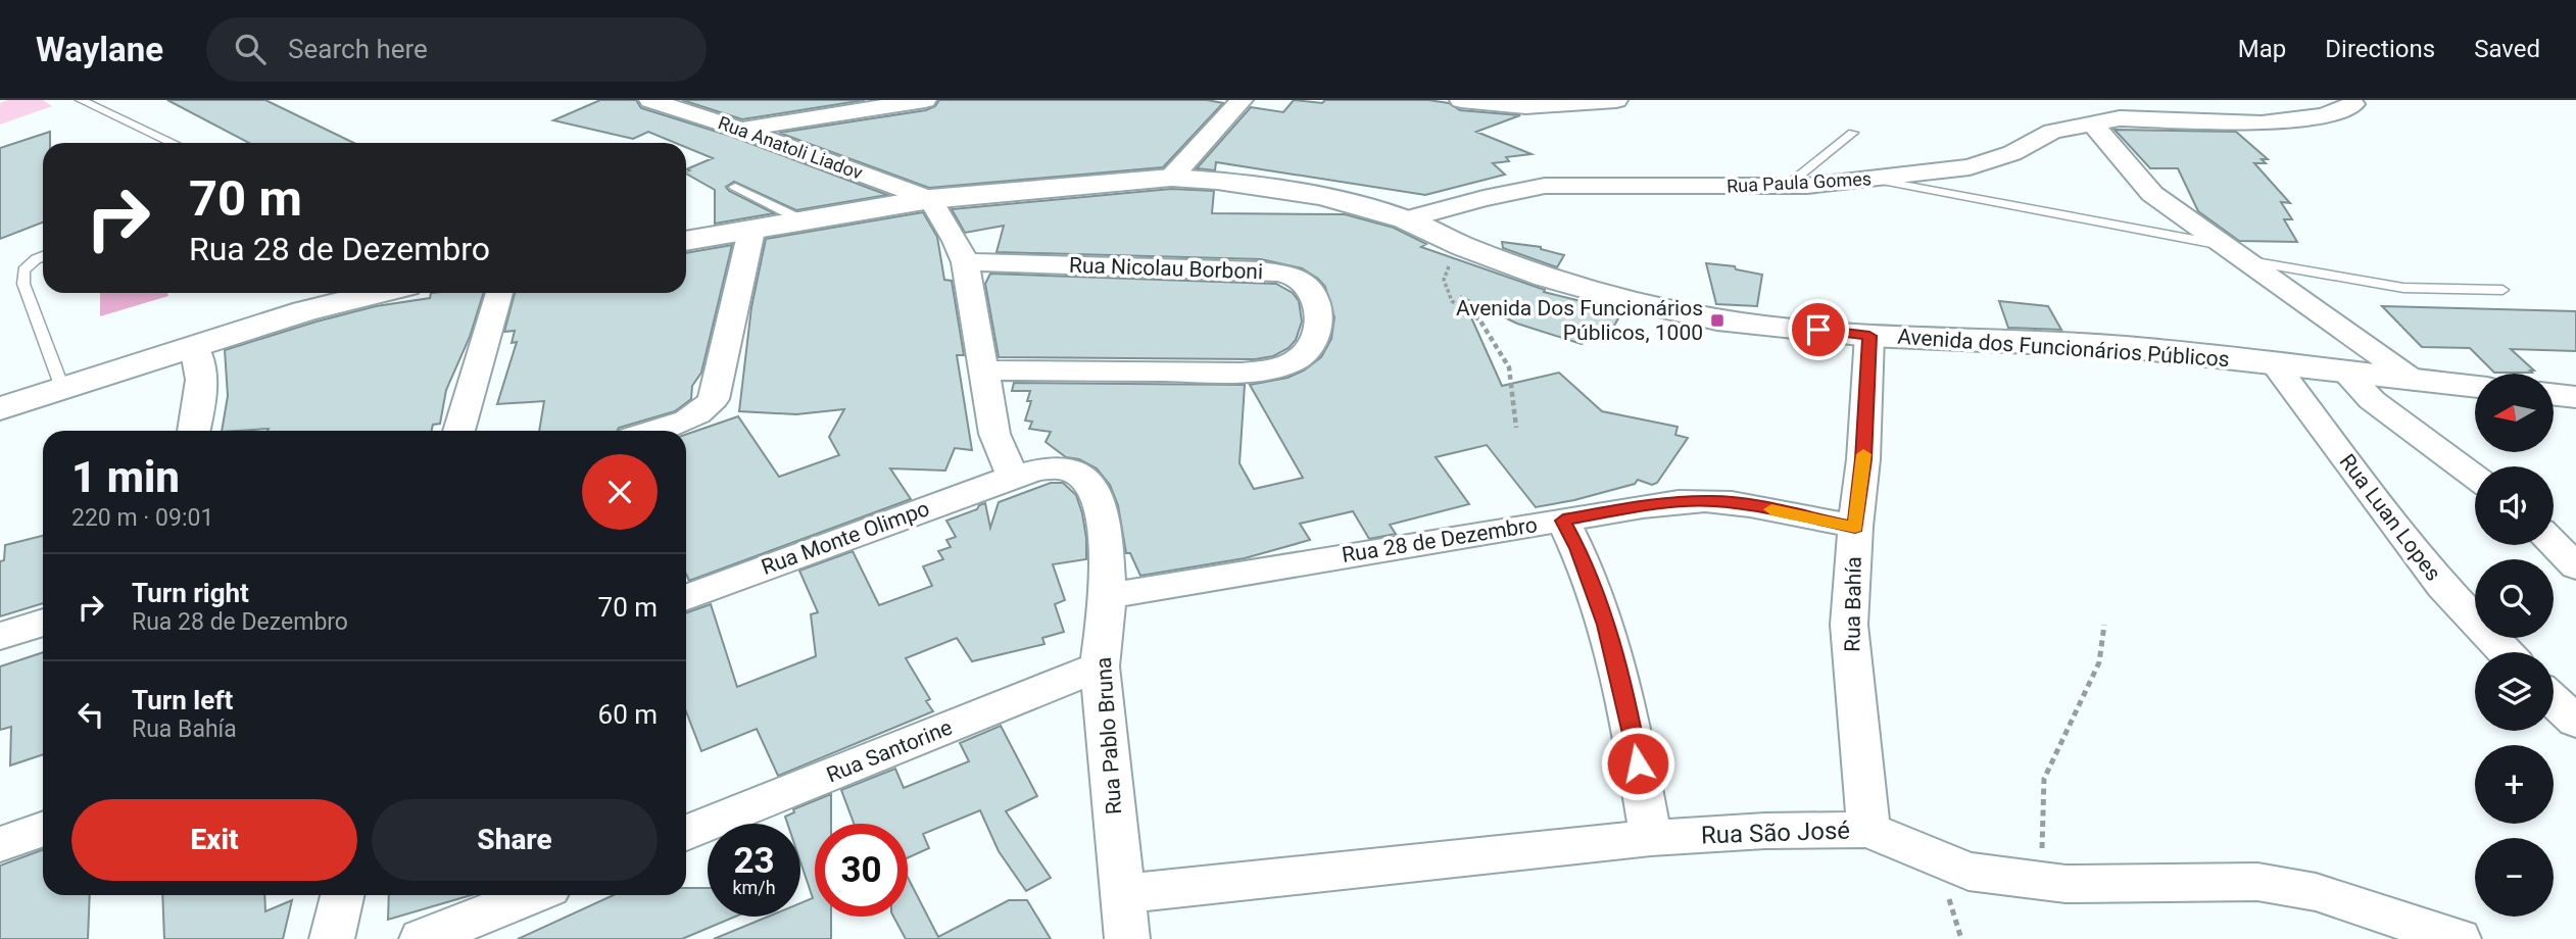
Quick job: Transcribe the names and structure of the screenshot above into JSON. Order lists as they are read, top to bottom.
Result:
{
  "streets": {
    "street": [
      "Rua Anatoli Liadov",
      "Rua Paula Gomes",
      "Rua Nicolau Borboni",
      "Avenida dos Funcionários Públicos",
      "Rua Luan Lopes",
      "Rua Monte Olimpo",
      "Rua 28 de Dezembro",
      "Rua Bahía",
      "Rua Pablo Bruna",
      "Rua Santorine",
      "Rua São José"
    ]
  },
  "crossings": [
    ["Rua Anatoli Liadov", "Avenida dos Funcionários Públicos"],
    ["Rua Paula Gomes", "Avenida dos Funcionários Públicos"],
    ["Avenida dos Funcionários Públicos", "Rua Luan Lopes"],
    ["Avenida dos Funcionários Públicos", "Rua Bahía"],
    ["Rua Monte Olimpo", "Rua Pablo Bruna"],
    ["Rua 28 de Dezembro", "Rua Bahía"],
    ["Rua 28 de Dezembro", "Rua Pablo Bruna"],
    ["Rua Bahía", "Rua São José"],
    ["Rua Pablo Bruna", "Rua Santorine"],
    ["Rua Pablo Bruna", "Rua São José"]
  ],
  "places": {
    "transit": ["Avenida Dos Funcionários Públicos, 1000"]
  },
  "north": "left",
  "page": {
    "header": "Waylane",
    "search": "Search here",
    "nav": ["Map", "Directions", "Saved"],
    "turn": ["70 m", "Rua 28 de Dezembro"],
    "map_buttons": ["+", "−"],
    "heading": ["1 min", "220 m · 09:01"],
    "list": [
      {
        "name": "Turn right",
        "note": "Rua 28 de Dezembro",
        "value": "70 m"
      },
      {
        "name": "Turn left",
        "note": "Rua Bahía",
        "value": "60 m"
      }
    ],
    "buttons": ["Exit", "Share"],
    "speed": "23 km/h",
    "limit": "30"
  }
}
